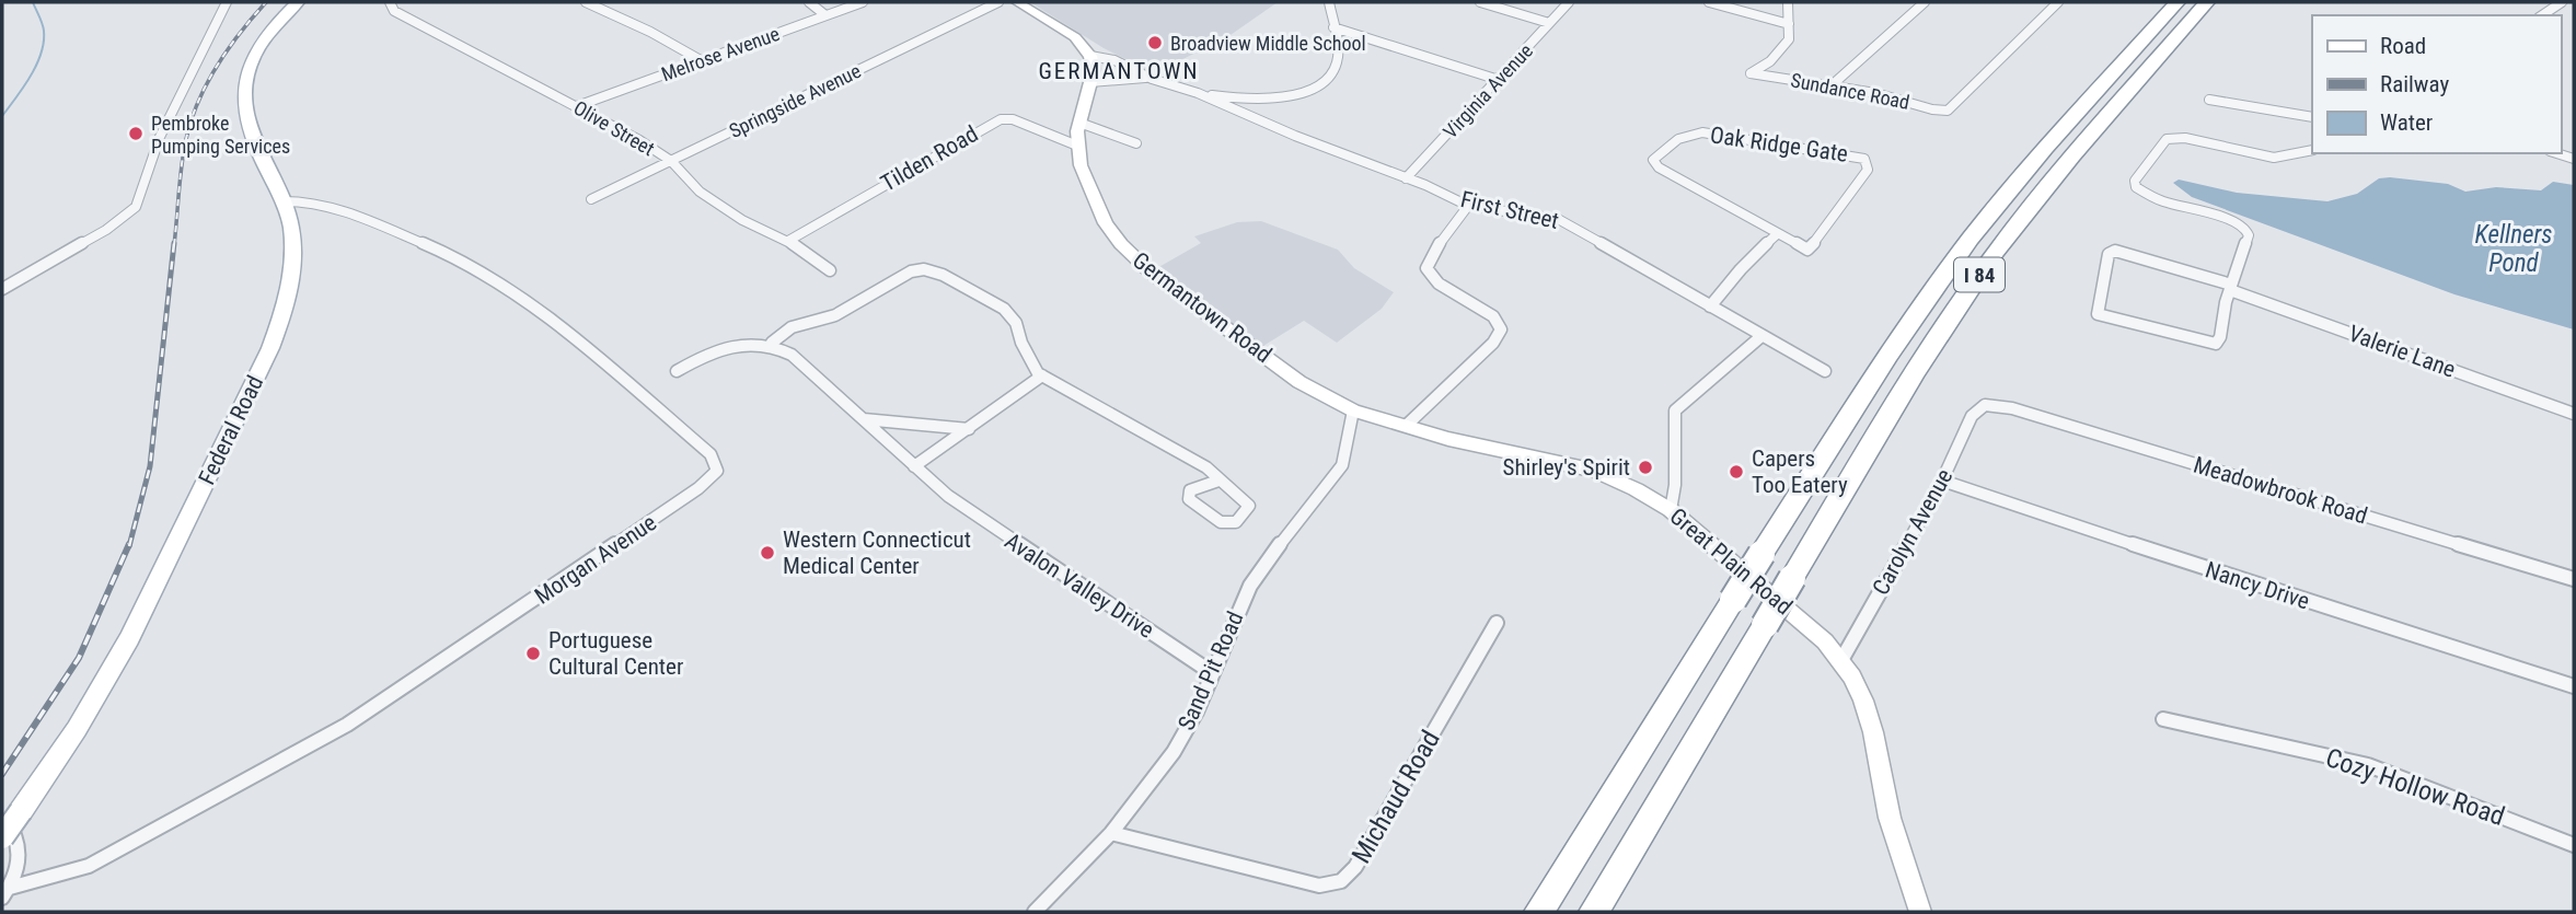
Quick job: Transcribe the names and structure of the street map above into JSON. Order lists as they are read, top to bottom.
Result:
{
  "streets": {
    "highway": ["I 84"],
    "main road": ["Germantown Road", "Federal Road", "Great Plain Road"],
    "street": [
      "Melrose Avenue",
      "Virginia Avenue",
      "Sundance Road",
      "Springside Avenue",
      "Olive Street",
      "Oak Ridge Gate",
      "Tilden Road",
      "First Street",
      "Valerie Lane",
      "Meadowbrook Road",
      "Carolyn Avenue",
      "Morgan Avenue",
      "Avalon Valley Drive",
      "Nancy Drive",
      "Sand Pit Road",
      "Cozy Hollow Road",
      "Michaud Road"
    ]
  },
  "crossings": [
    ["Melrose Avenue", "Olive Street"],
    ["Virginia Avenue", "First Street"],
    ["Springside Avenue", "Olive Street"],
    ["Olive Street", "Tilden Road"],
    ["Tilden Road", "Germantown Road"],
    ["First Street", "Germantown Road"],
    ["Germantown Road", "Great Plain Road"],
    ["Germantown Road", "Sand Pit Road"],
    ["Federal Road", "Morgan Avenue"],
    ["Meadowbrook Road", "Carolyn Avenue"],
    ["Carolyn Avenue", "Great Plain Road"],
    ["Carolyn Avenue", "Nancy Drive"],
    ["Great Plain Road", "Sand Pit Road"],
    ["Avalon Valley Drive", "Sand Pit Road"],
    ["Sand Pit Road", "Michaud Road"]
  ],
  "districts": ["GERMANTOWN"],
  "water": ["Kellners Pond"],
  "places": [
    "Broadview Middle School",
    "Pembroke Pumping Services",
    "Shirley's Spirit",
    "Capers Too Eatery",
    "Western Connecticut Medical Center",
    "Portuguese Cultural Center"
  ],
  "legend": ["Road", "Railway", "Water"]
}
